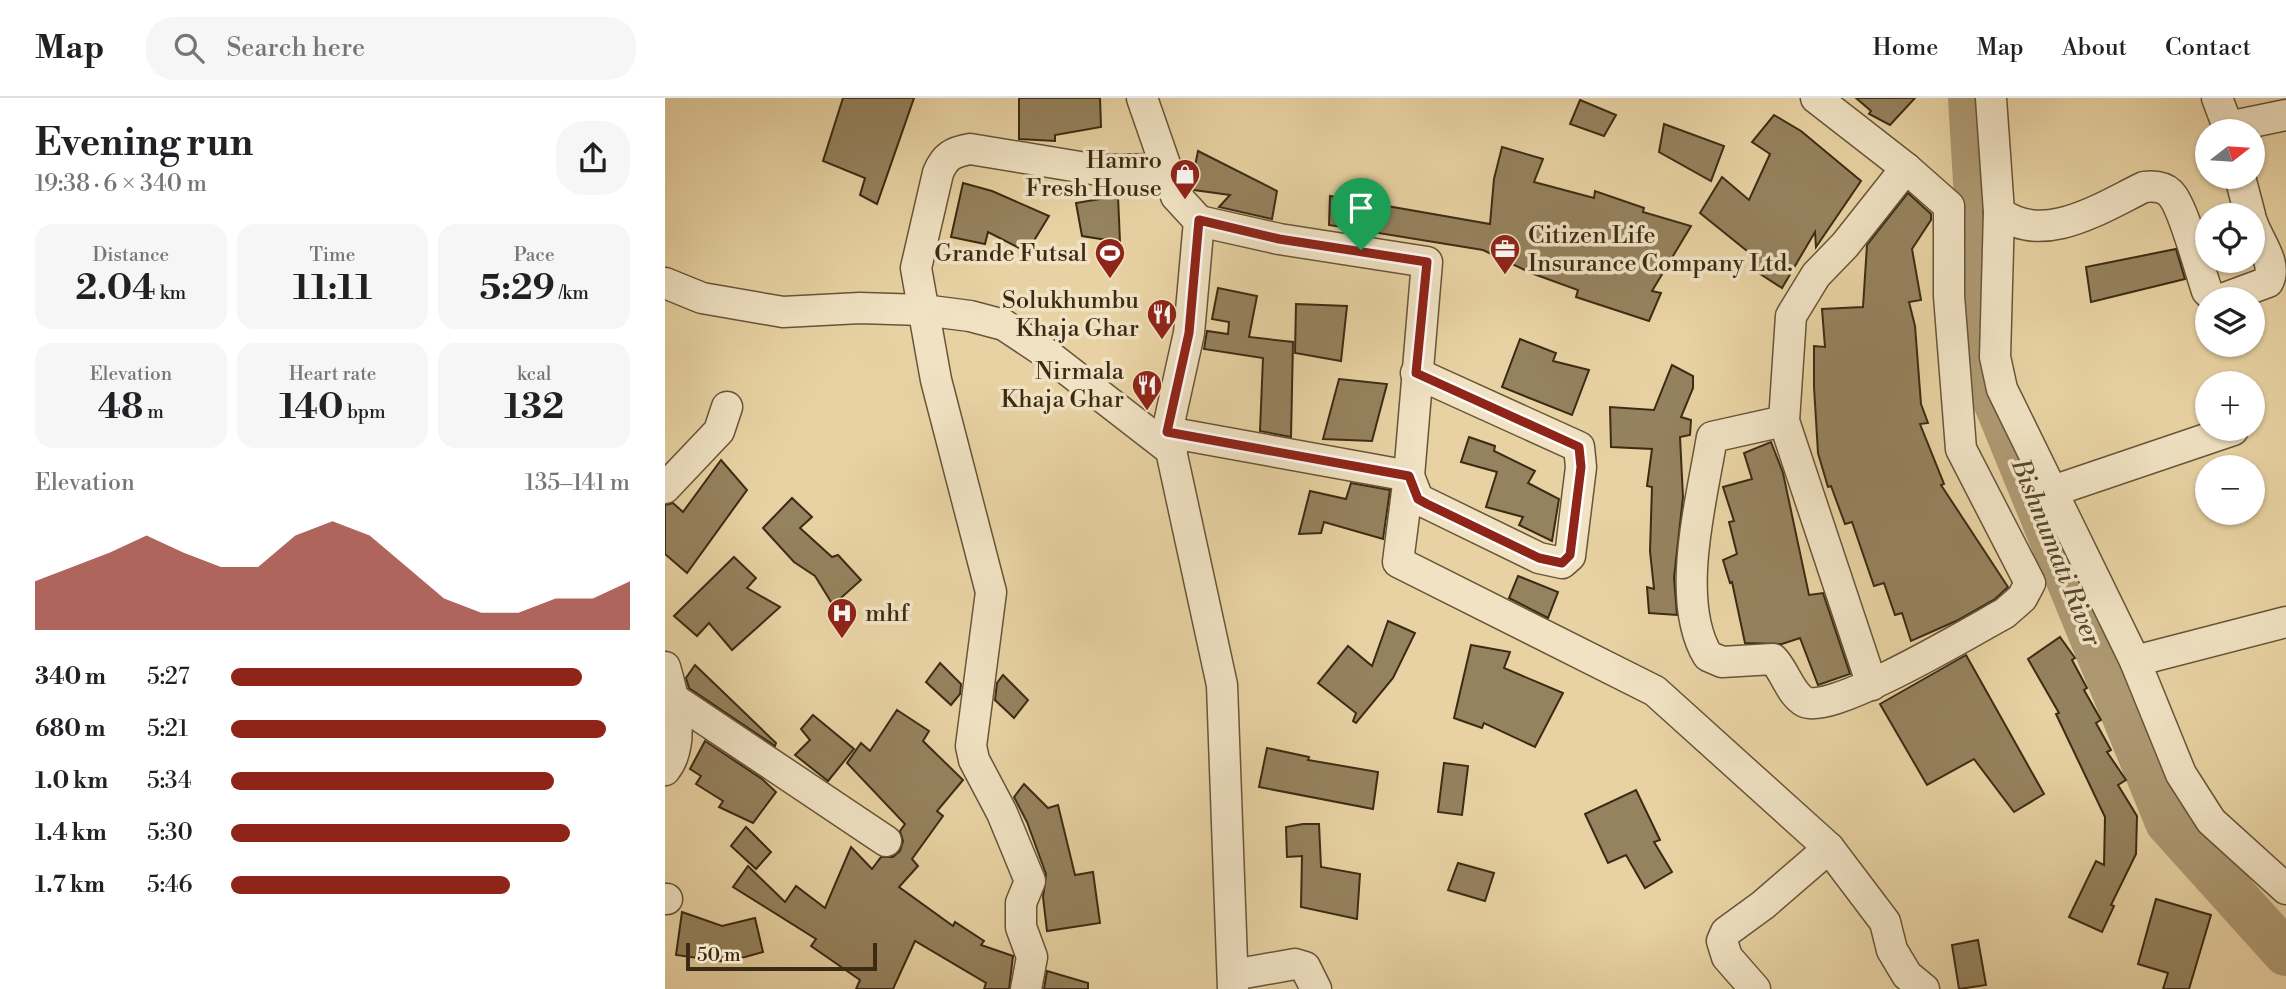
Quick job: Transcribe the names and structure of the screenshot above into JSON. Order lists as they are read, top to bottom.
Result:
{
  "water": ["Bishnumati River"],
  "places": {
    "shop": ["Hamro Fresh House"],
    "office": ["Citizen Life Insurance Company Ltd."],
    "sports": ["Grande Futsal"],
    "restaurant": ["Solukhumbu Khaja Ghar", "Nirmala Khaja Ghar"],
    "hospital": ["mhf"]
  },
  "scale_bar": "50 m",
  "north": "right",
  "page": {
    "header": "Map",
    "search": "Search here",
    "nav": [
      "Home",
      "Map",
      "About",
      "Contact"
    ],
    "heading": ["Evening run", "19:38 · 6 × 340 m"],
    "map_buttons": ["+", "−"],
    "stats": [
      ["Distance", "2.04 km"],
      ["Time", "11:11"],
      ["Pace", "5:29 /km"],
      ["Elevation", "48 m"],
      ["Heart rate", "140 bpm"],
      ["kcal", "132"]
    ],
    "chart": ["Elevation", "135–141 m"],
    "list": [
      {
        "name": "340 m",
        "note": "5:27"
      },
      {
        "name": "680 m",
        "note": "5:21"
      },
      {
        "name": "1.0 km",
        "note": "5:34"
      },
      {
        "name": "1.4 km",
        "note": "5:30"
      },
      {
        "name": "1.7 km",
        "note": "5:46"
      }
    ],
    "scale": "50 m"
  }
}
